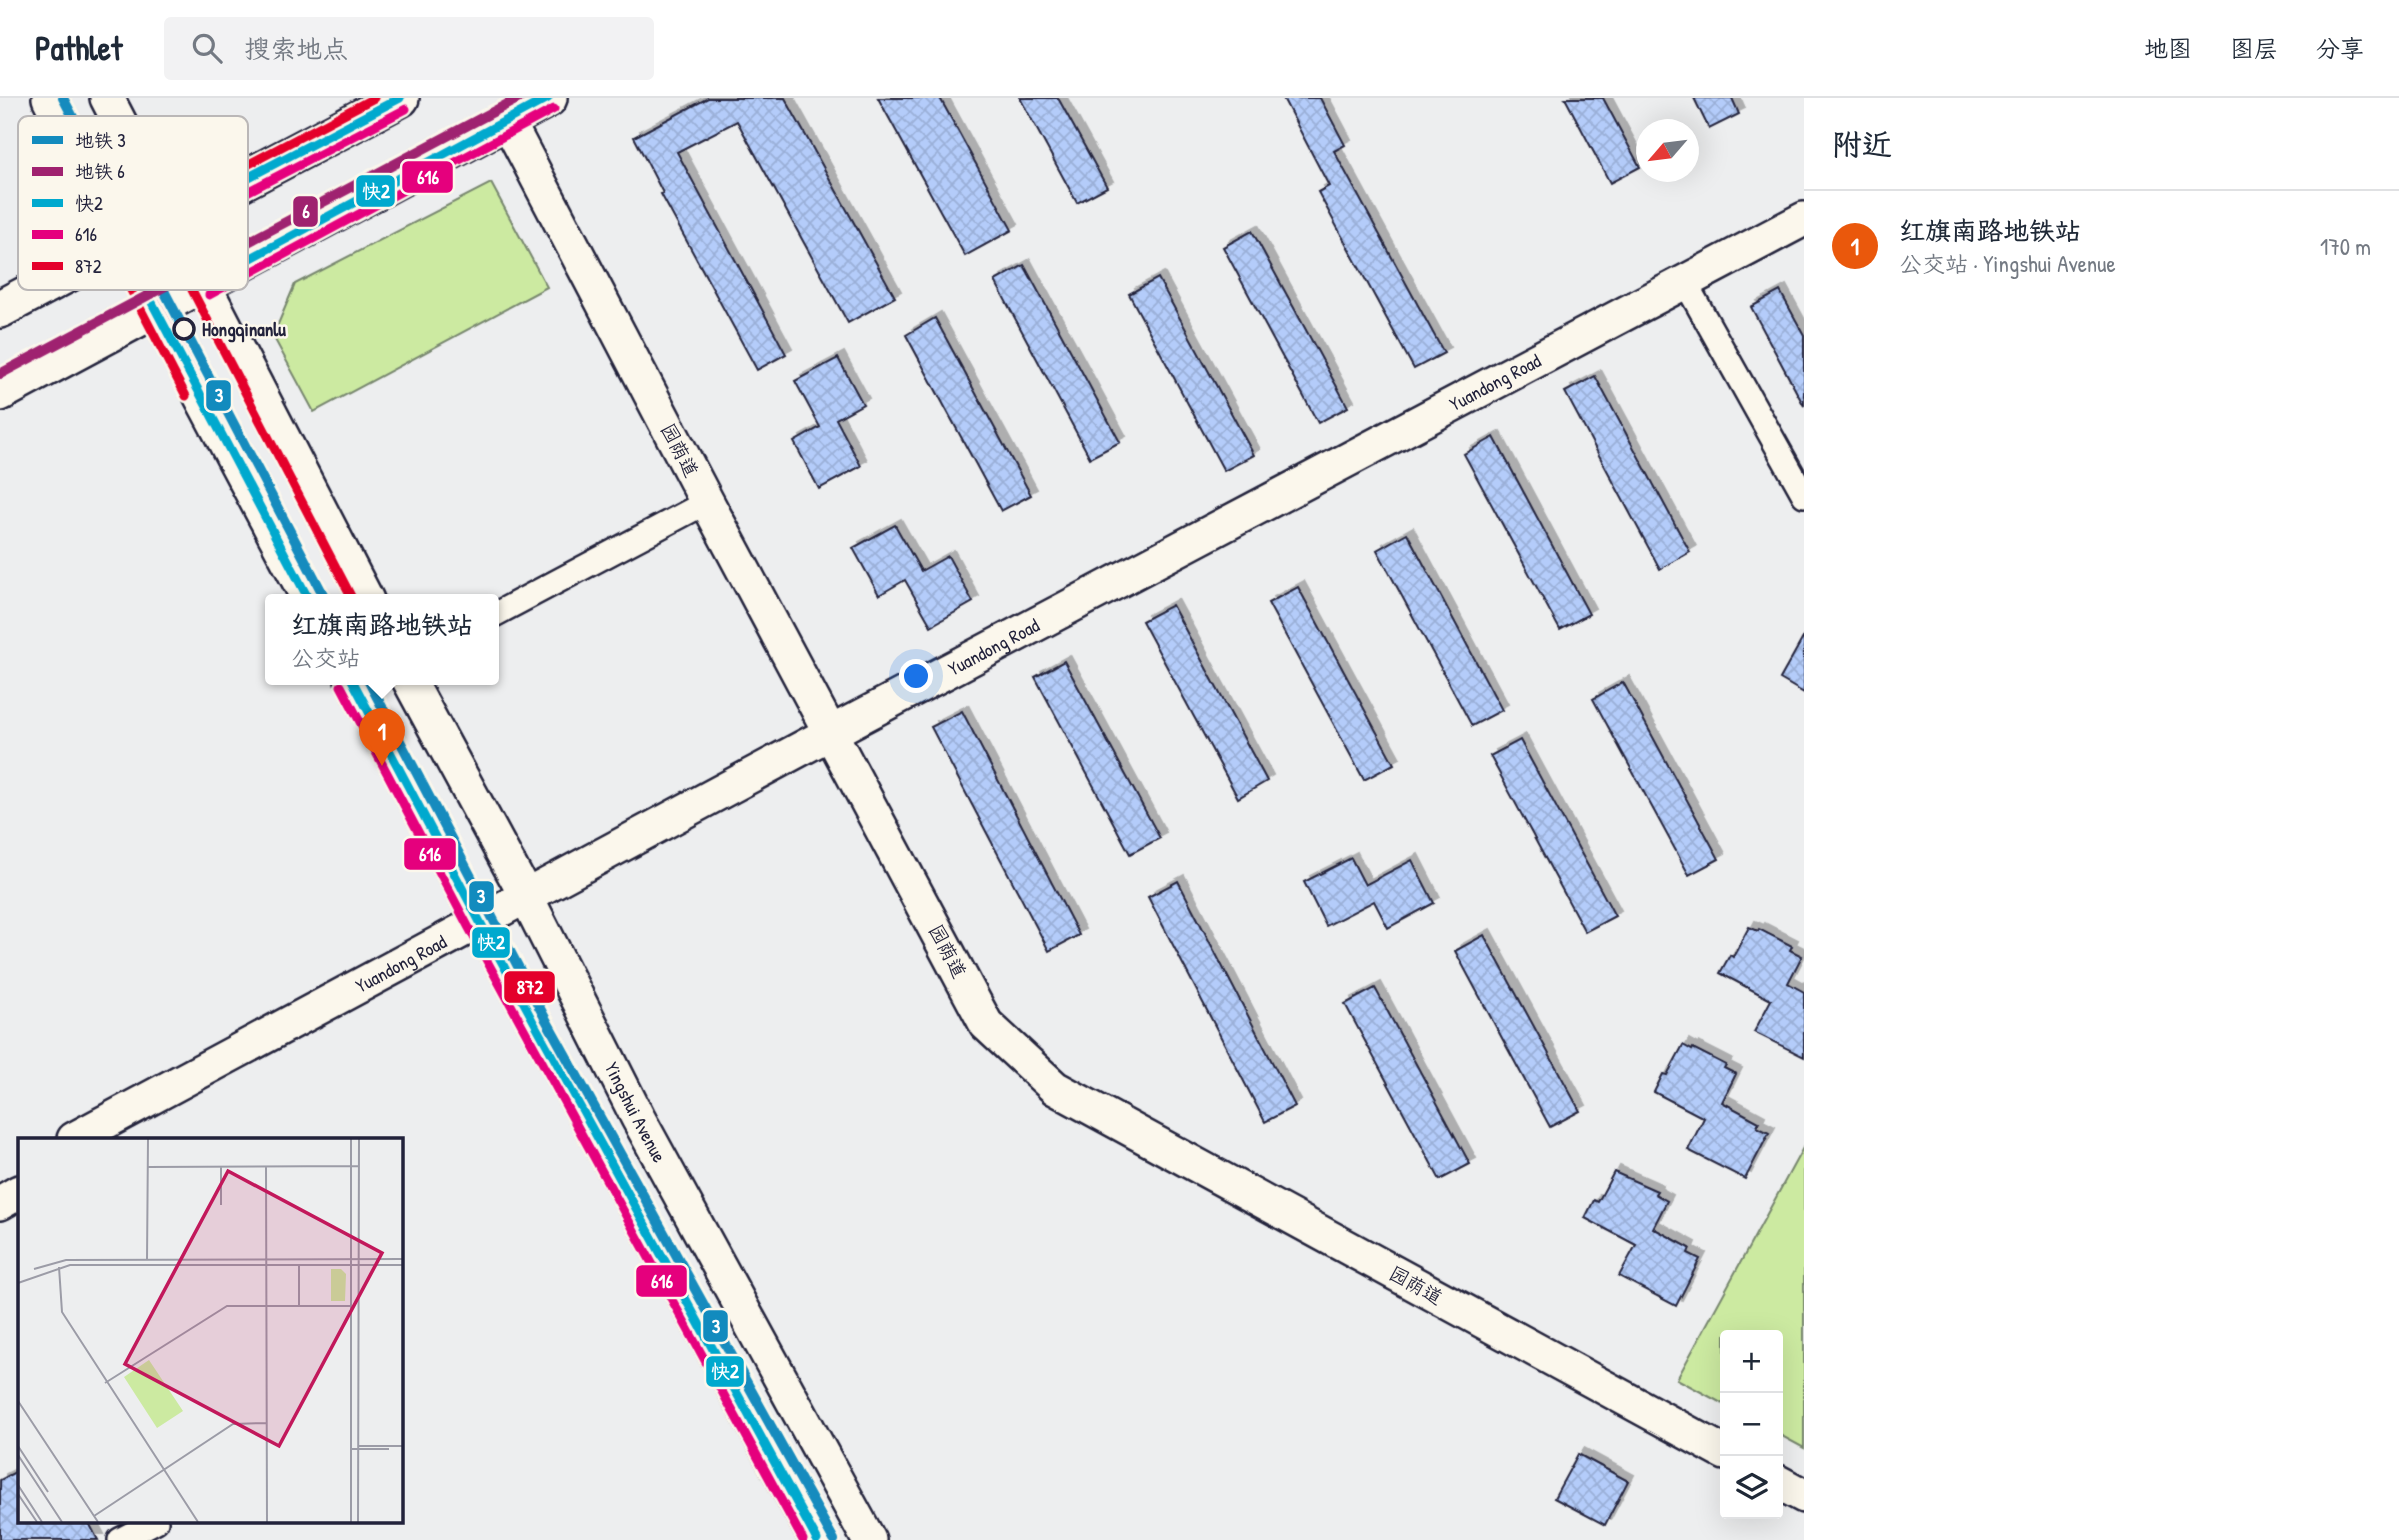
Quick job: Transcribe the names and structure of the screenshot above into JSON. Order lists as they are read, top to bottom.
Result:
{
  "streets": {
    "street": ["Yuandong Road", "园荫道", "Yingshui Avenue"]
  },
  "crossings": [
    ["Yuandong Road", "园荫道"],
    ["Yuandong Road", "Yingshui Avenue"]
  ],
  "places": ["Hongqinanlu"],
  "lines": [
    "metro line 3",
    "metro line 6",
    "transit line 快2",
    "transit line 872",
    "transit line 616"
  ],
  "legend": [
    "地铁 3",
    "地铁 6",
    "快2",
    "616",
    "872"
  ],
  "north": "bottom left",
  "page": {
    "header": "Pathlet",
    "search": "搜索地点",
    "nav": ["地图", "图层", "分享"],
    "heading": "附近",
    "list": [
      {
        "mark": "1",
        "name": "红旗南路地铁站",
        "note": "公交站 · Yingshui Avenue",
        "value": "170 m"
      }
    ],
    "popup": ["红旗南路地铁站", "公交站"],
    "pins": "1",
    "map_buttons": ["+", "−"]
  }
}
